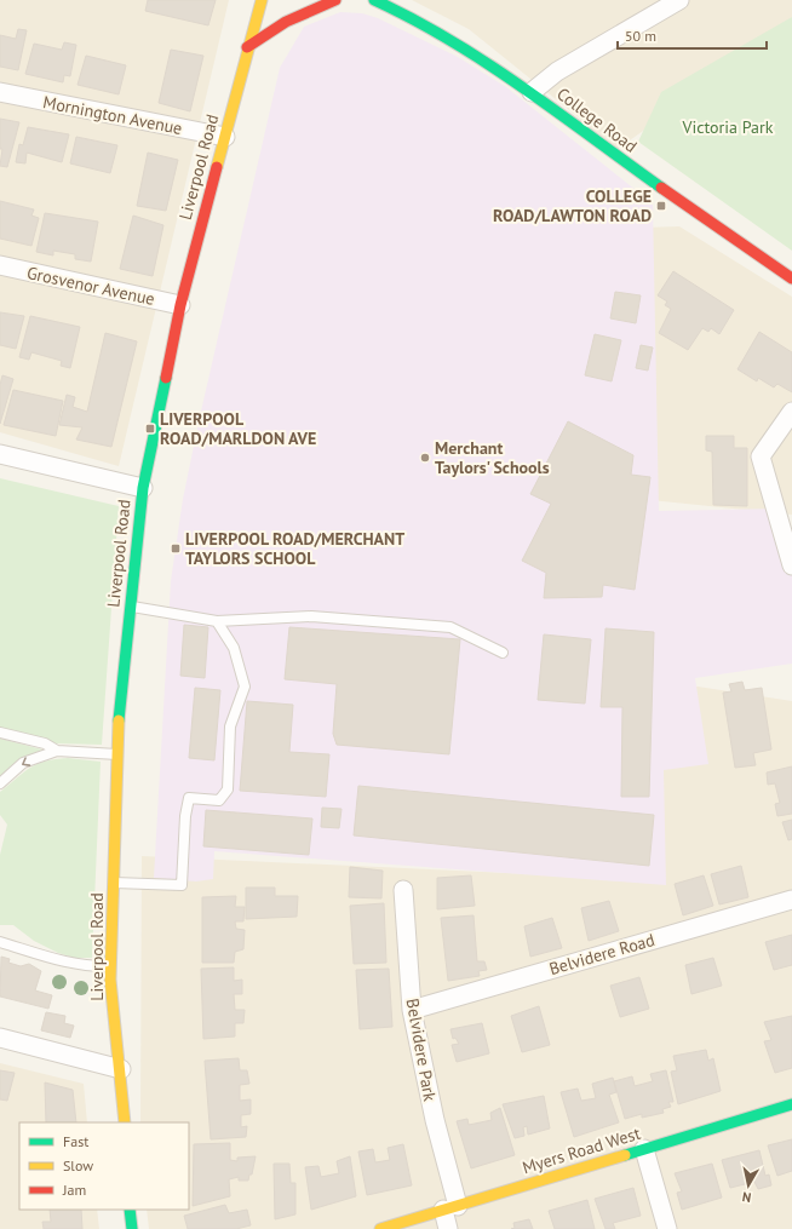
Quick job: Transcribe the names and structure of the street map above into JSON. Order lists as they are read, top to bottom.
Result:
{
  "streets": {
    "main road": ["College Road", "Liverpool Road", "Myers Road West"],
    "street": [
      "Mornington Avenue",
      "Grosvenor Avenue",
      "Belvidere Road",
      "Belvidere Park"
    ]
  },
  "crossings": [
    ["Mornington Avenue", "Liverpool Road"],
    ["Liverpool Road", "Grosvenor Avenue"],
    ["Belvidere Road", "Belvidere Park"],
    ["Belvidere Park", "Myers Road West"]
  ],
  "parks": ["Victoria Park"],
  "places": {
    "transit": ["COLLEGE ROAD/LAWTON ROAD", "LIVERPOOL ROAD/MARLDON AVE", "LIVERPOOL ROAD/MERCHANT TAYLORS SCHOOL"],
    "other": ["Merchant Taylors' Schools"]
  },
  "legend": ["Fast", "Slow", "Jam"],
  "scale_bar": "50 m",
  "north": "bottom"
}
